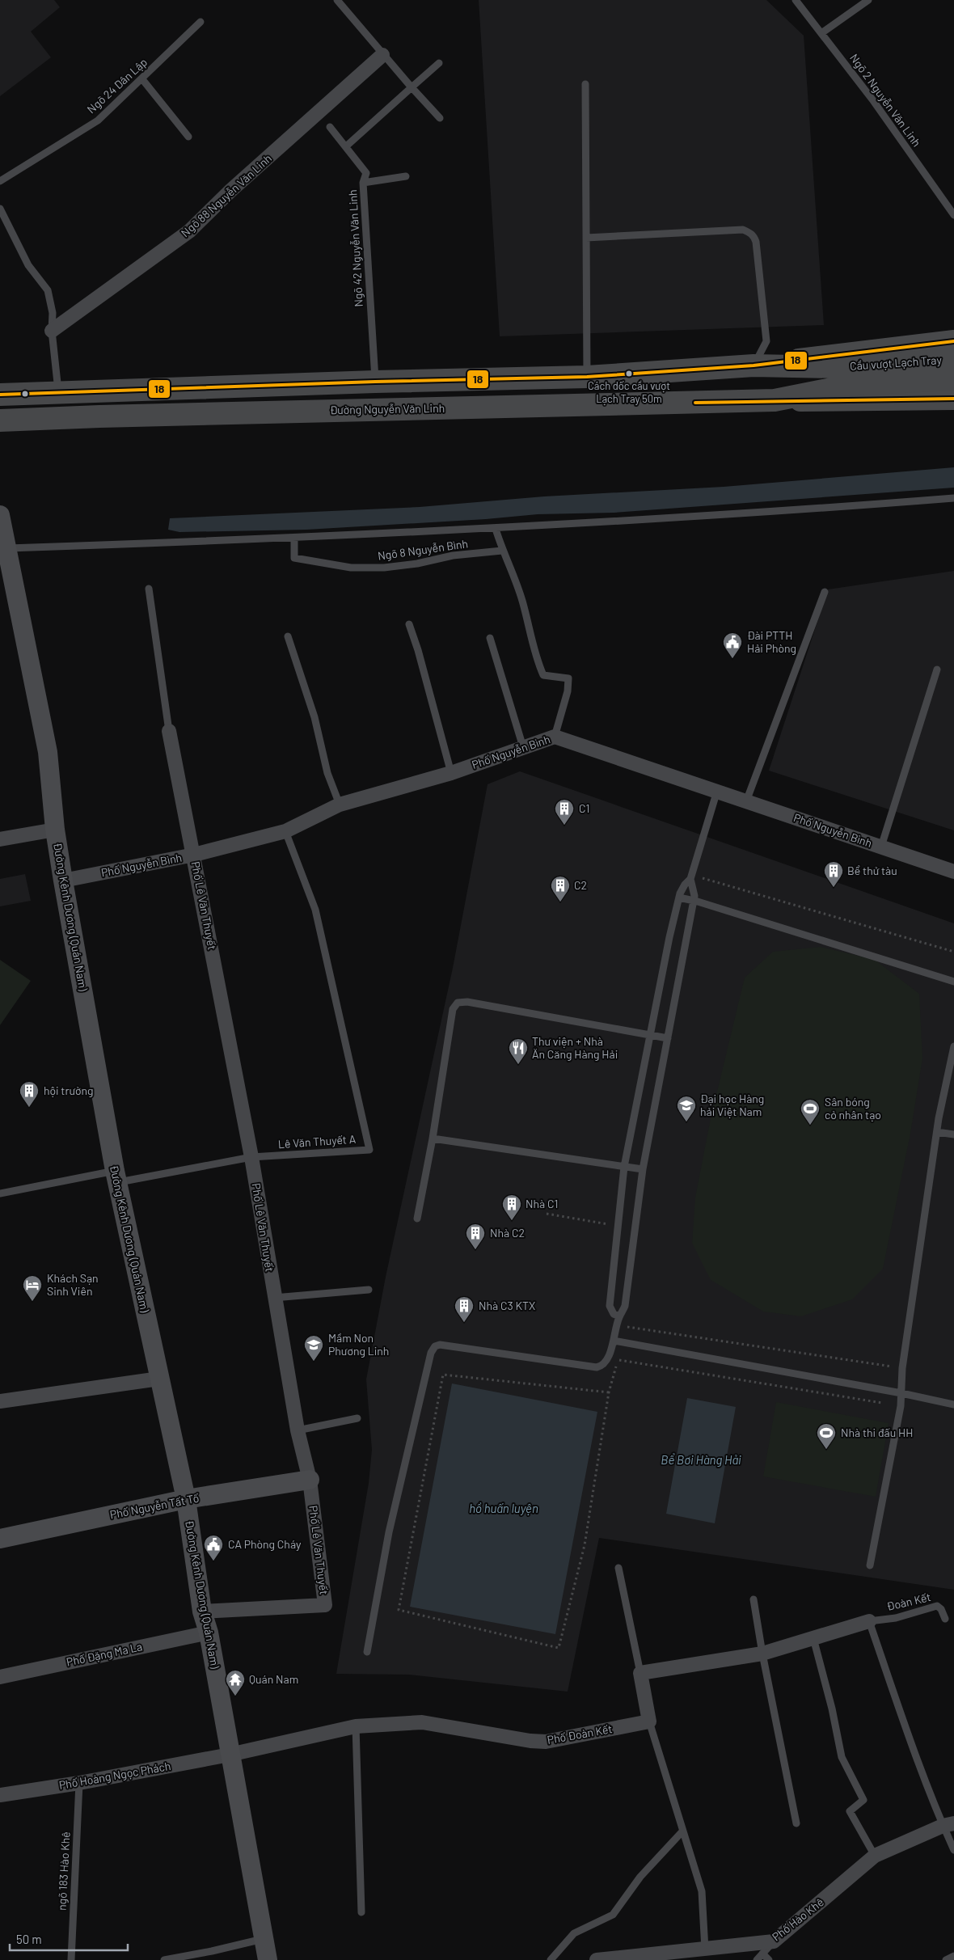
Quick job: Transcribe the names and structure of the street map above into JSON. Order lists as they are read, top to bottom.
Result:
{
  "streets": {
    "highway": ["Cầu vượt Lạch Tray", "Đường Nguyễn Văn Linh"],
    "street": [
      "Ngõ 88 Nguyễn Văn Linh",
      "Phố Nguyễn Bình",
      "Phố Lê Văn Thuyết",
      "Đường Kênh Dương (Quán Nam)",
      "Phố Nguyễn Tất Tố",
      "Phố Đặng Ma La",
      "Phố Đoàn Kết",
      "Phố Hoàng Ngọc Phách",
      "Phố Hào Khê"
    ],
    "lane": [
      "Ngõ 24 Dân Lập",
      "Ngõ 2 Nguyễn Văn Linh",
      "Ngõ 42 Nguyễn Văn Linh",
      "Ngõ 8 Nguyễn Bình",
      "Lê Văn Thuyết A",
      "Đoàn Kết",
      "ngõ 183 Hào Khê"
    ]
  },
  "crossings": [
    ["Cầu vượt Lạch Tray", "Đường Nguyễn Văn Linh"],
    ["Phố Nguyễn Bình", "Phố Lê Văn Thuyết"],
    ["Phố Nguyễn Bình", "Đường Kênh Dương (Quán Nam)"],
    ["Phố Nguyễn Bình", "Lê Văn Thuyết A"],
    ["Phố Lê Văn Thuyết", "Đường Kênh Dương (Quán Nam)"],
    ["Phố Lê Văn Thuyết", "Lê Văn Thuyết A"],
    ["Phố Lê Văn Thuyết", "Phố Nguyễn Tất Tố"],
    ["Đường Kênh Dương (Quán Nam)", "Lê Văn Thuyết A"],
    ["Đường Kênh Dương (Quán Nam)", "Phố Nguyễn Tất Tố"],
    ["Đường Kênh Dương (Quán Nam)", "Phố Đặng Ma La"],
    ["Đường Kênh Dương (Quán Nam)", "Phố Đoàn Kết"],
    ["Đường Kênh Dương (Quán Nam)", "Phố Hoàng Ngọc Phách"],
    ["Phố Đoàn Kết", "Phố Hoàng Ngọc Phách"],
    ["Phố Hoàng Ngọc Phách", "ngõ 183 Hào Khê"]
  ],
  "water": ["Bể Bơi Hàng Hải", "hồ huấn luyện"],
  "places": {
    "other": ["Cách dốc cầu vượt Lạch Tray 50m"],
    "public building": ["Đài PTTH Hải Phòng", "CA Phòng Cháy"],
    "building": [
      "C1",
      "Bể thử tàu",
      "C2",
      "hội trường",
      "Nhà C1",
      "Nhà C2",
      "Nhà C3 KTX"
    ],
    "restaurant": ["Thư viện + Nhà Ăn Căng Hàng Hải"],
    "school or university": ["Đại học Hàng hải Việt Nam", "Mầm Non Phương Linh"],
    "sports": ["Sân bóng cỏ nhân tạo", "Nhà thi đấu HH"],
    "hotel": ["Khách Sạn Sinh Viên"],
    "temple": ["Quán Nam"]
  },
  "lines": ["transit line 18"],
  "scale_bar": "50 m"
}
